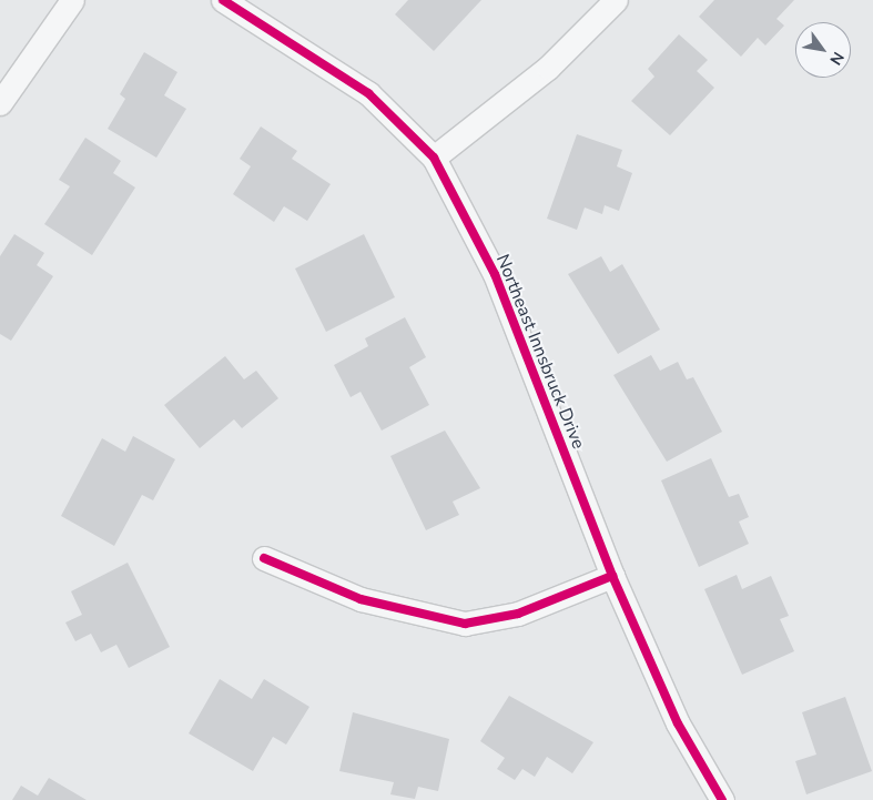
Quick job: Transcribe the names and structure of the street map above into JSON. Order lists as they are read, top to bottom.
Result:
{
  "streets": {
    "street": ["Northeast Innsbruck Drive"]
  },
  "north": "bottom right"
}
